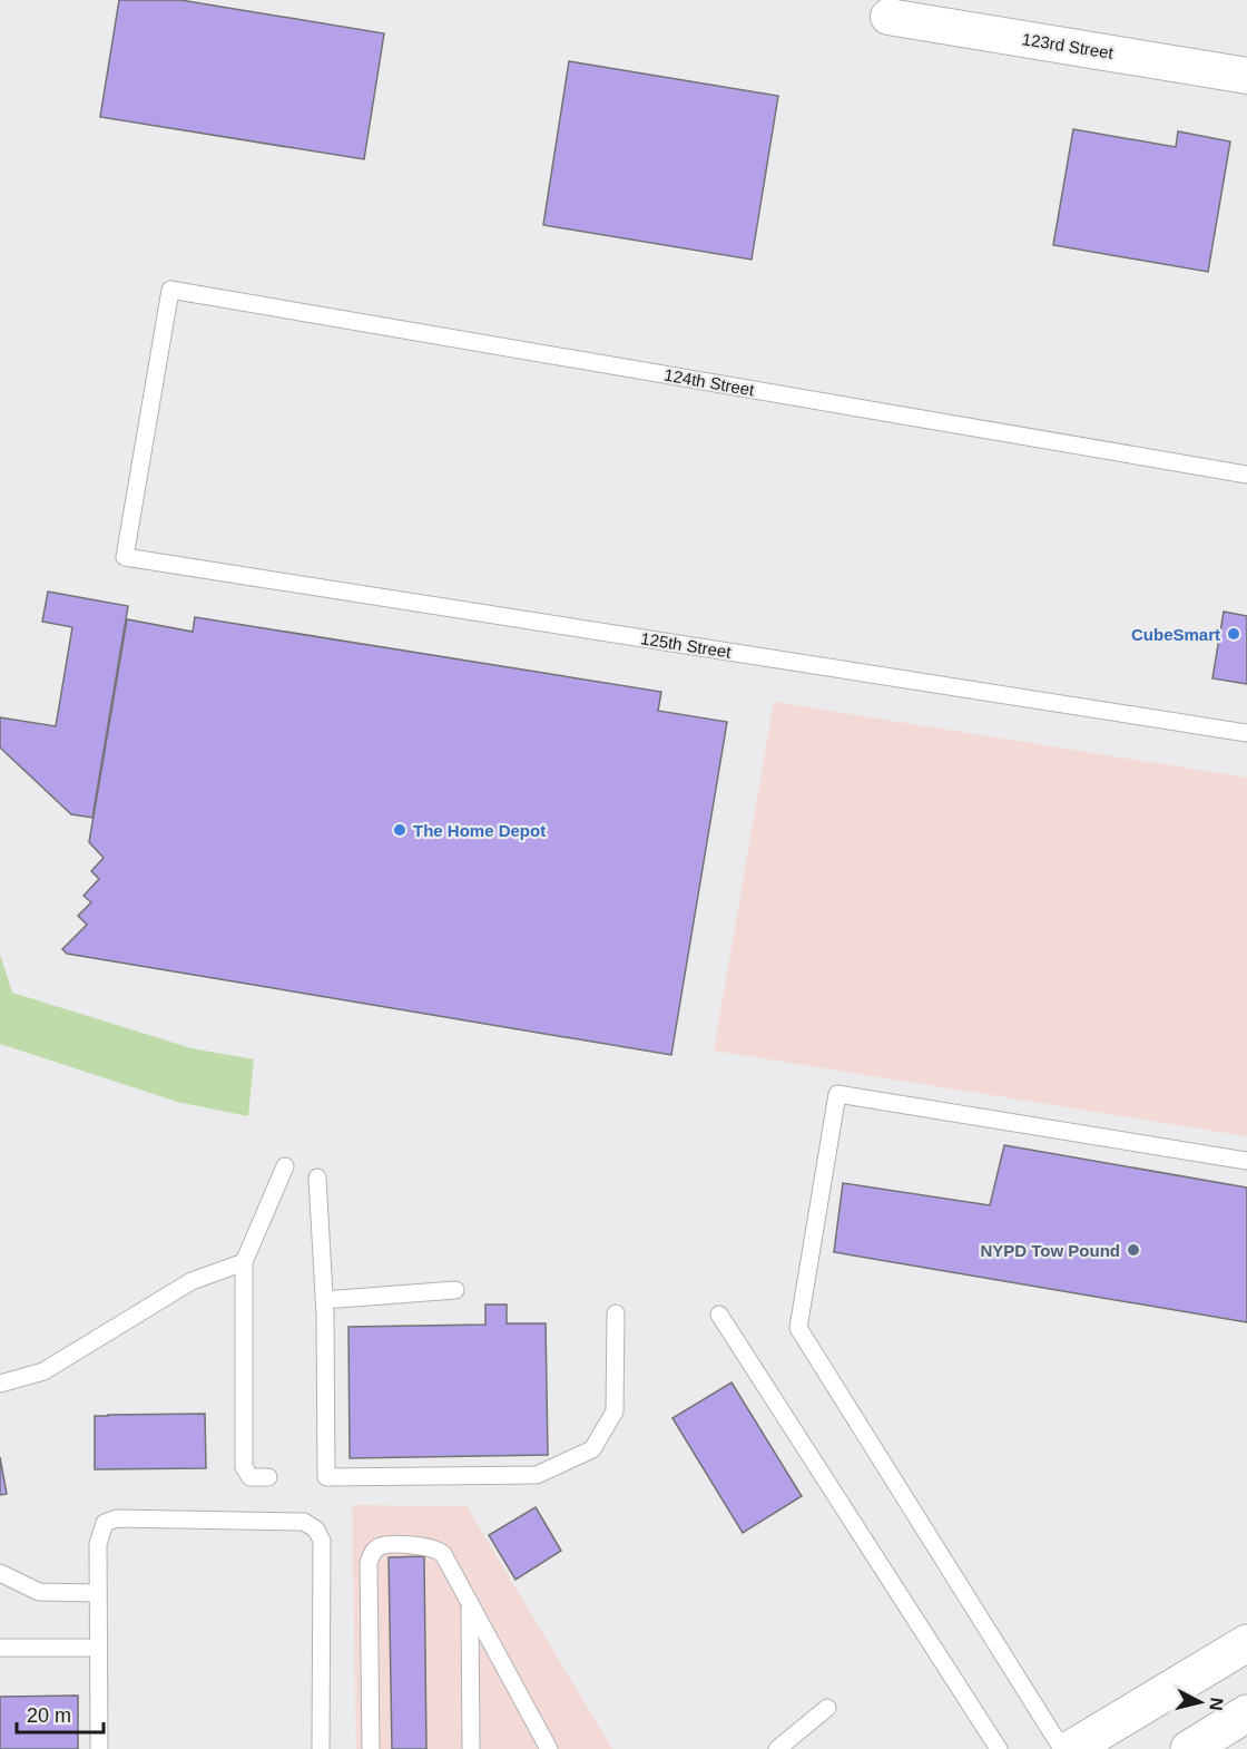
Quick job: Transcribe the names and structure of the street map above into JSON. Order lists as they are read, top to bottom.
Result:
{
  "streets": {
    "street": ["123rd Street"],
    "lane": ["124th Street", "125th Street"]
  },
  "crossings": [
    ["124th Street", "125th Street"]
  ],
  "places": ["CubeSmart", "The Home Depot", "NYPD Tow Pound"],
  "scale_bar": "20 m",
  "north": "right"
}
